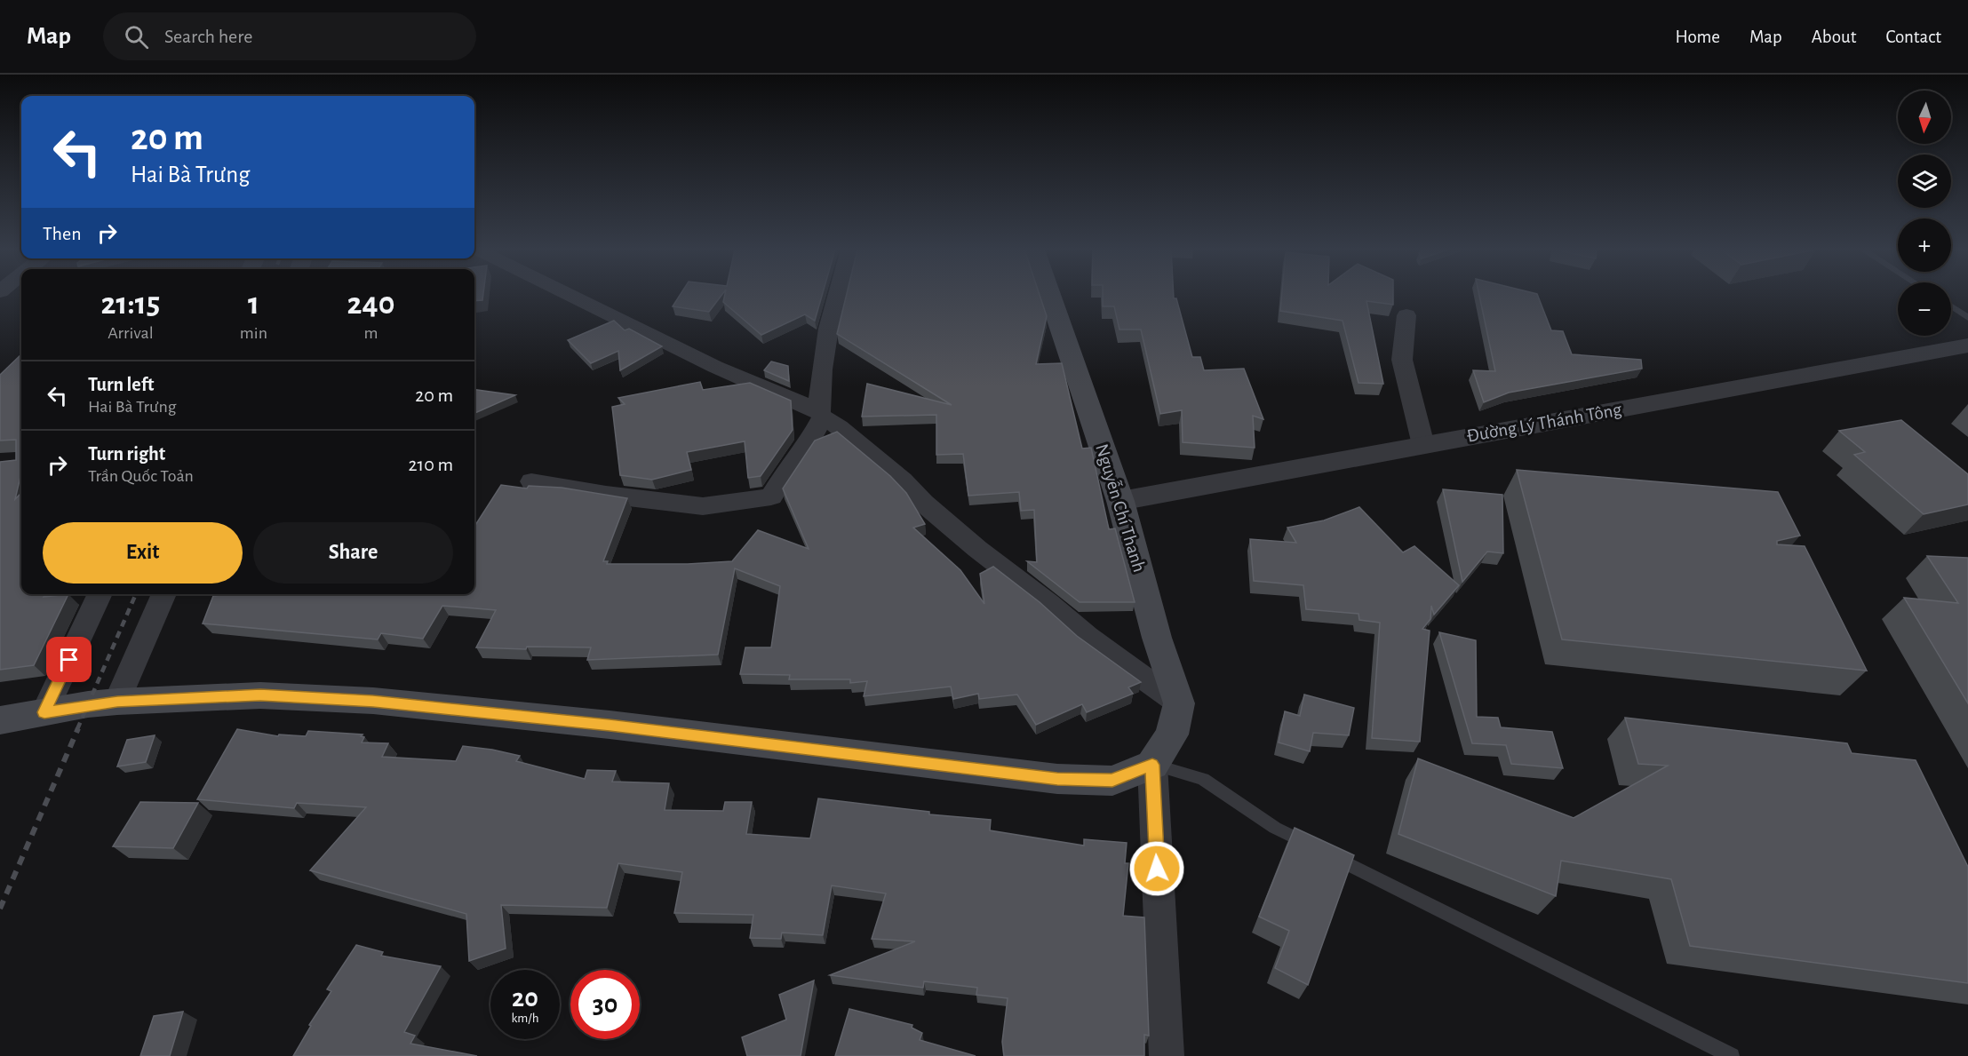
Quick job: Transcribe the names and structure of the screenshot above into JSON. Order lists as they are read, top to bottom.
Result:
{
  "streets": {
    "main road": ["Nguyễn Chí Thanh"],
    "street": ["Đường Lý Thánh Tông"]
  },
  "crossings": [
    ["Đường Lý Thánh Tông", "Nguyễn Chí Thanh"]
  ],
  "north": "bottom",
  "page": {
    "header": "Map",
    "search": "Search here",
    "nav": [
      "Home",
      "Map",
      "About",
      "Contact"
    ],
    "map_buttons": ["+", "−"],
    "turn": ["20 m", "Hai Bà Trưng"],
    "then": "Then",
    "eta": [
      "21:15",
      "Arrival",
      "1",
      "min",
      "240",
      "m"
    ],
    "list": [
      {
        "name": "Turn left",
        "note": "Hai Bà Trưng",
        "value": "20 m"
      },
      {
        "name": "Turn right",
        "note": "Trần Quốc Toản",
        "value": "210 m"
      }
    ],
    "buttons": ["Exit", "Share"],
    "speed": "20 km/h",
    "limit": "30"
  }
}
